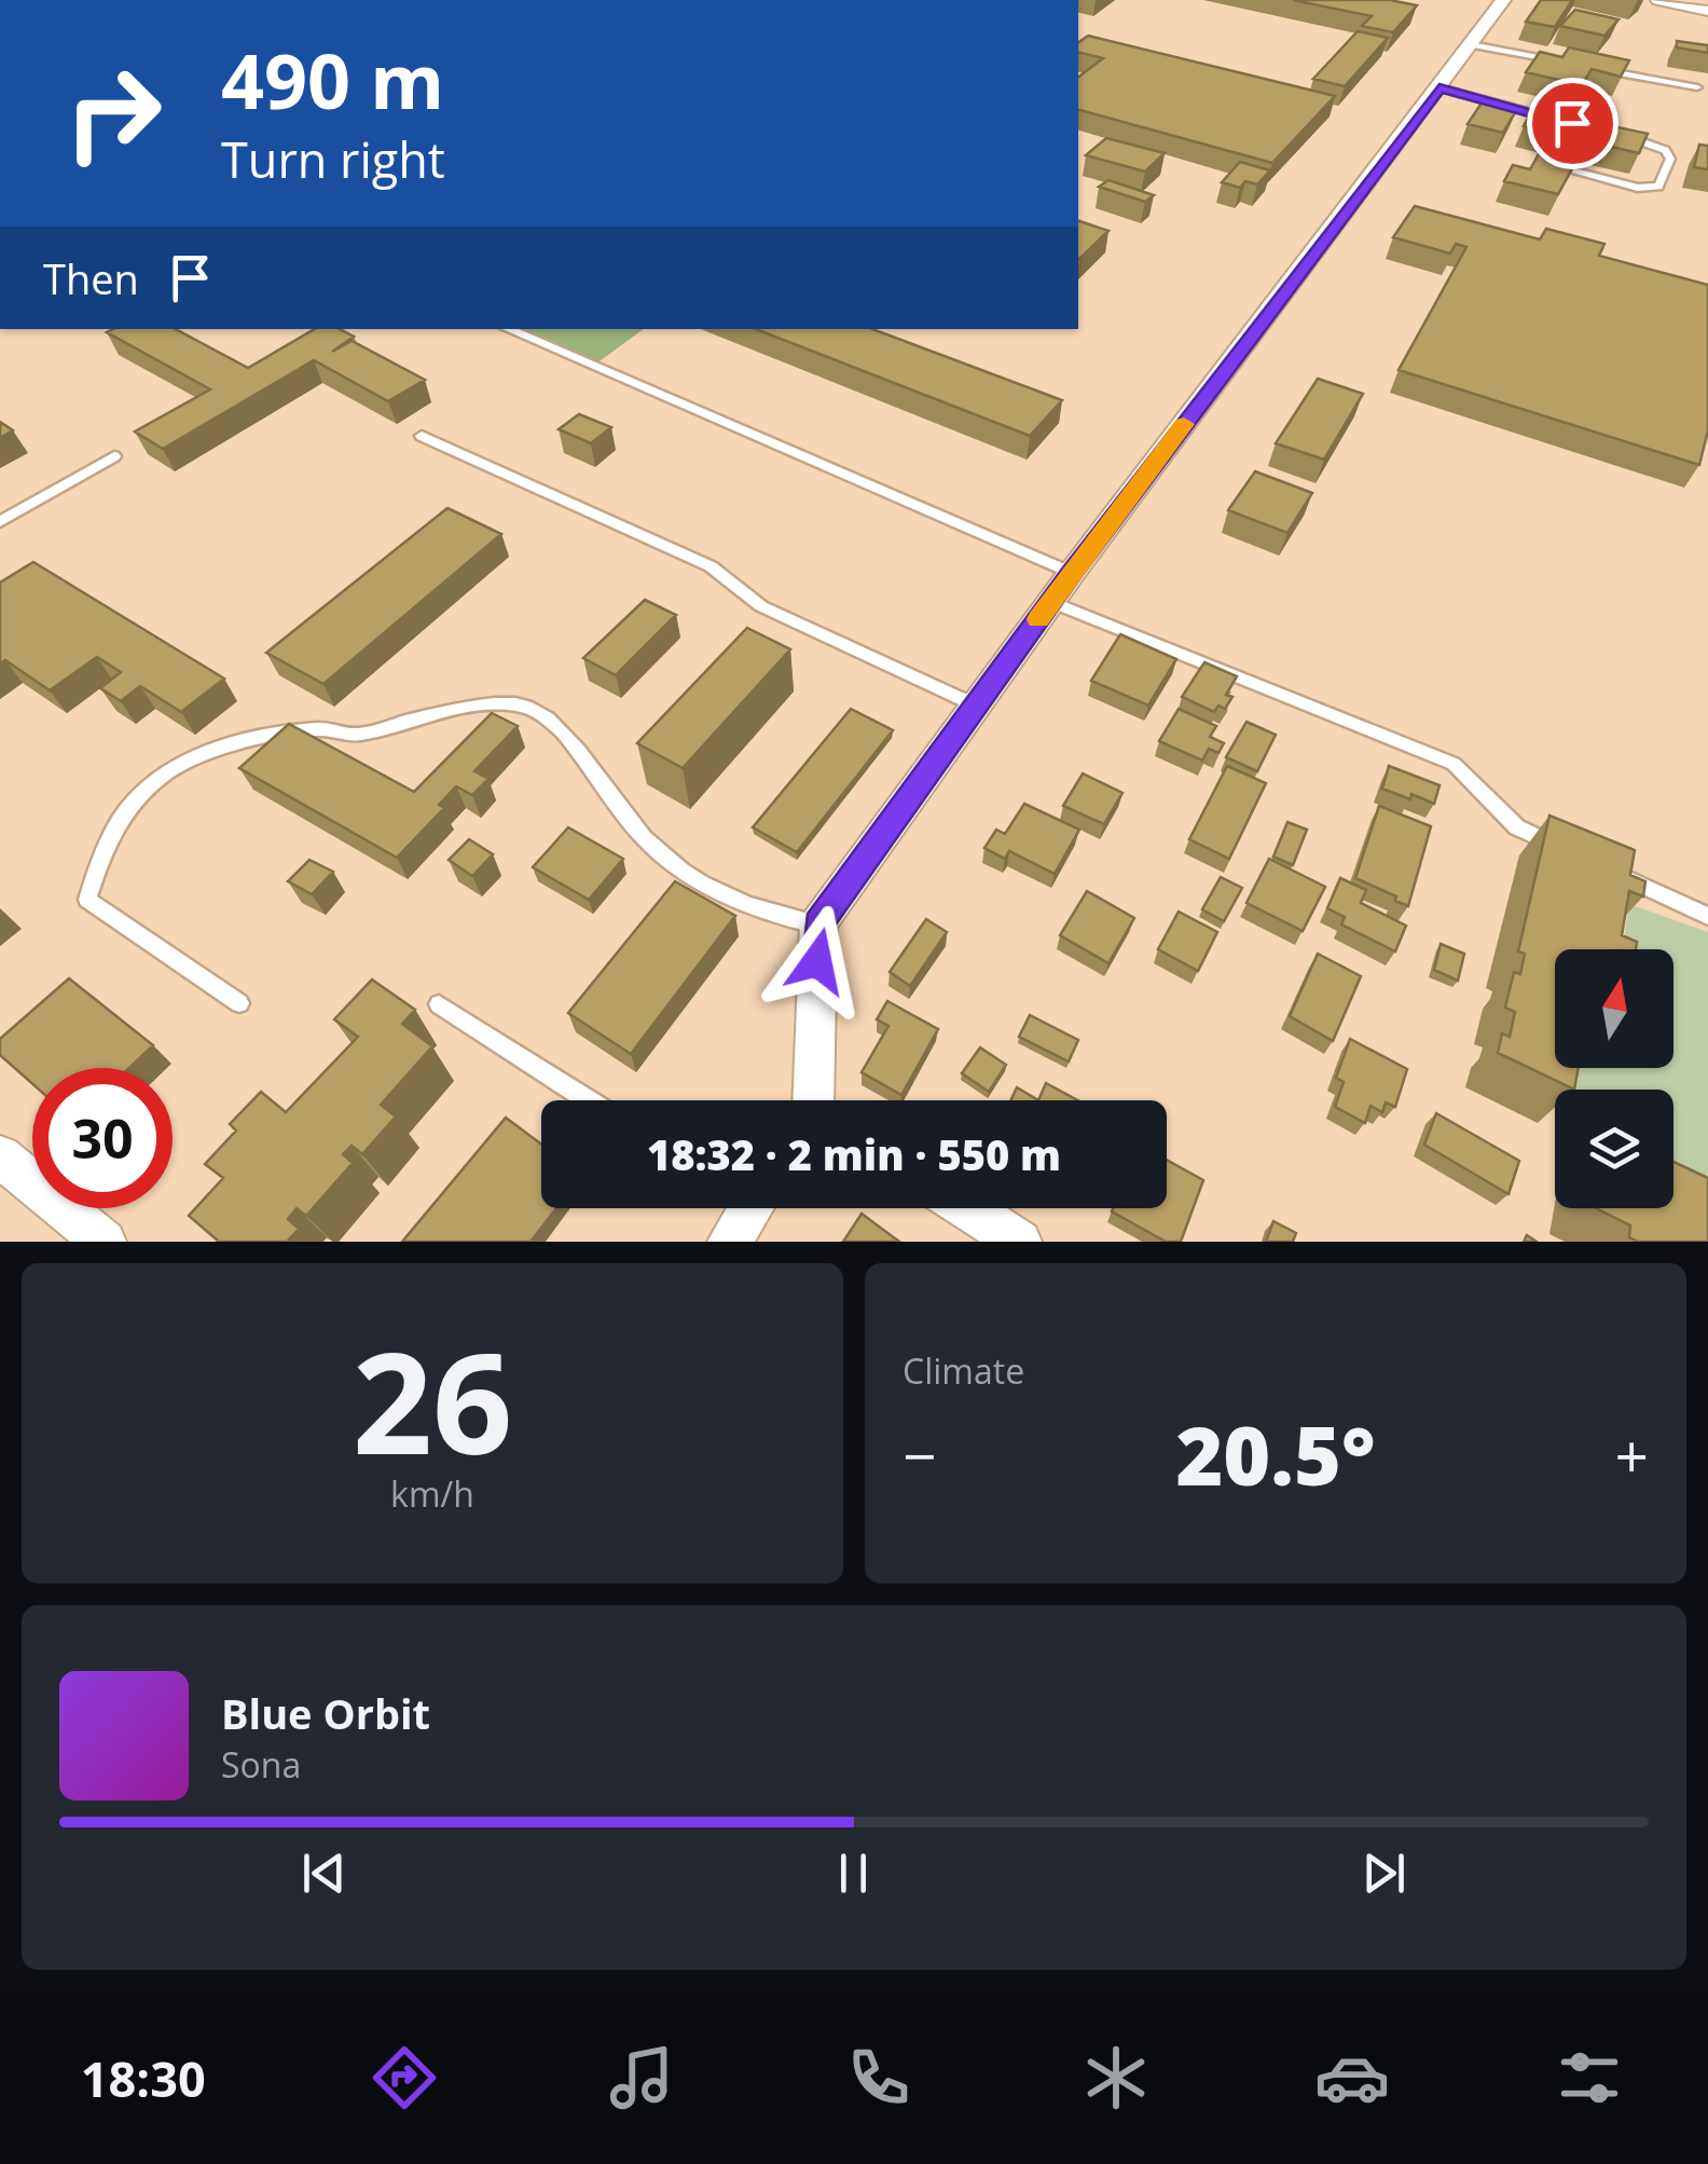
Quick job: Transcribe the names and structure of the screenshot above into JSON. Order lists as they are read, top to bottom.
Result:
{
  "north": "top",
  "page": {
    "turn": ["490 m", "Turn right"],
    "then": "Then",
    "limit": "30",
    "trip": "18:32 · 2 min · 550 m",
    "tile": [
      ["26", "km/h"],
      "Climate"
    ],
    "heat": ["−", "20.5°", "+"],
    "song": ["Blue Orbit", "Sona"],
    "tabs": "18:30"
  }
}
